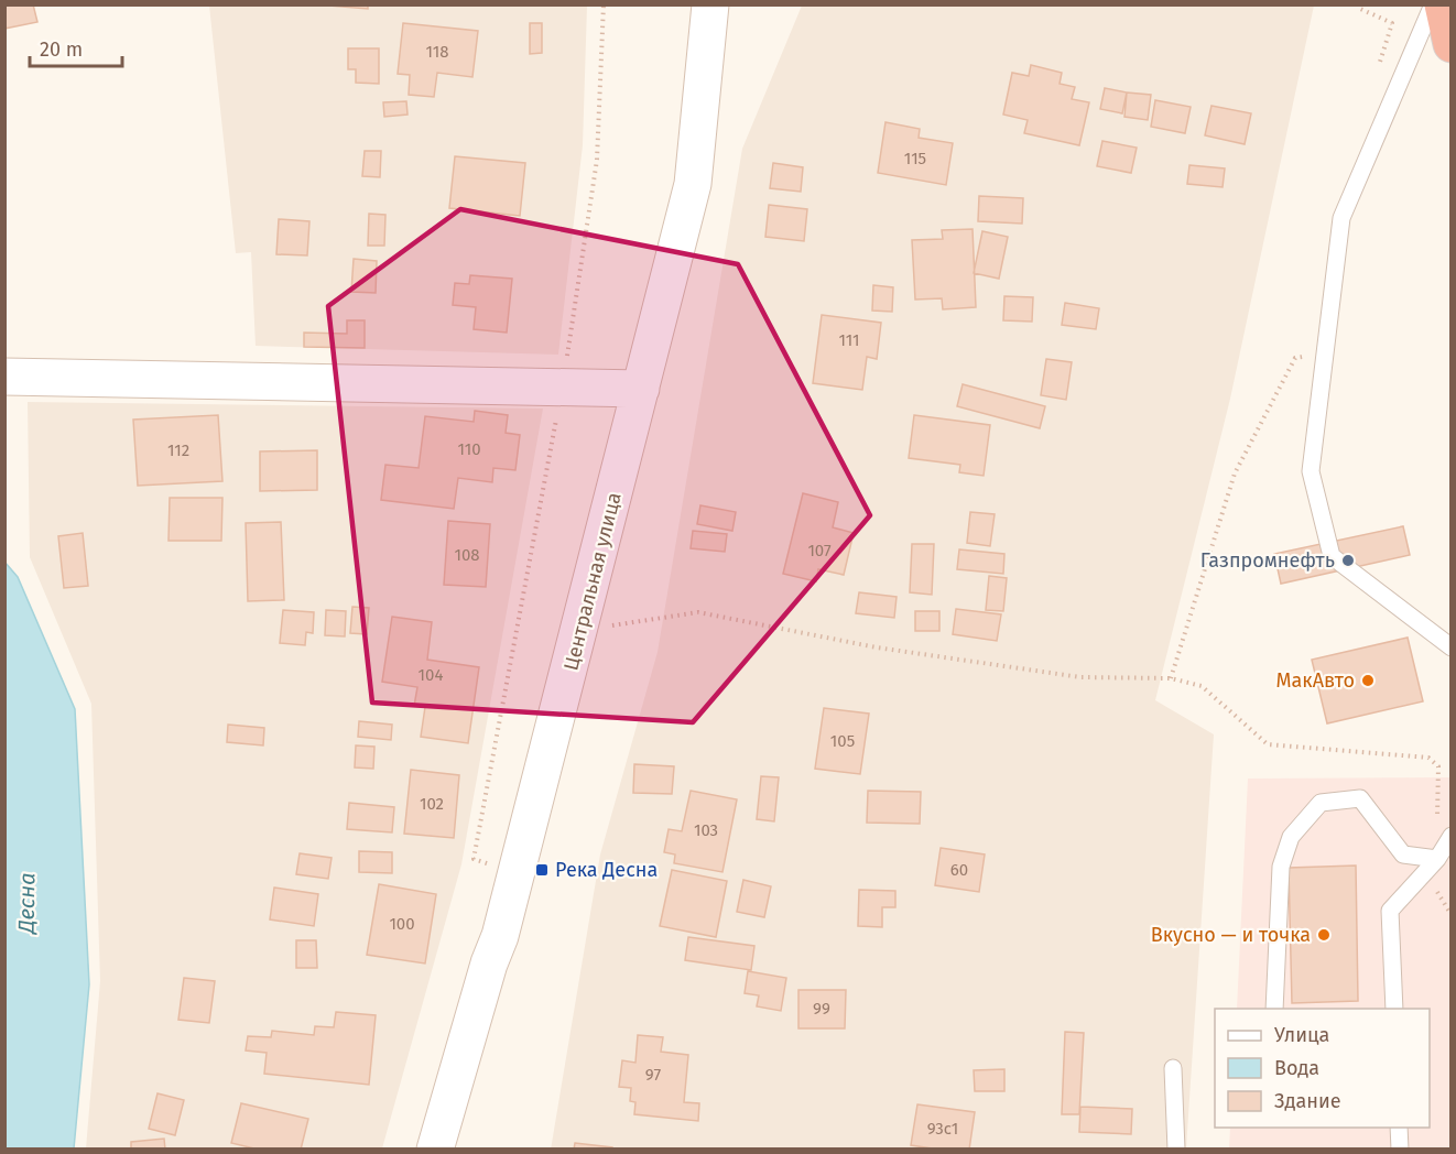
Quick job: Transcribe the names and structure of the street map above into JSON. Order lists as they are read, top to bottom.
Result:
{
  "streets": {
    "street": ["Центральная улица"]
  },
  "water": ["Десна"],
  "places": {
    "other": ["Газпромнефть", "МакАвто", "Вкусно — и точка"],
    "transit": ["Река Десна"]
  },
  "house_numbers": [
    "118",
    "115",
    "111",
    "110",
    "112",
    "107",
    "108",
    "104",
    "105",
    "102",
    "103",
    "60",
    "100",
    "99",
    "97",
    "93с1"
  ],
  "legend": ["Улица", "Вода", "Здание"],
  "scale_bar": "20 m"
}
